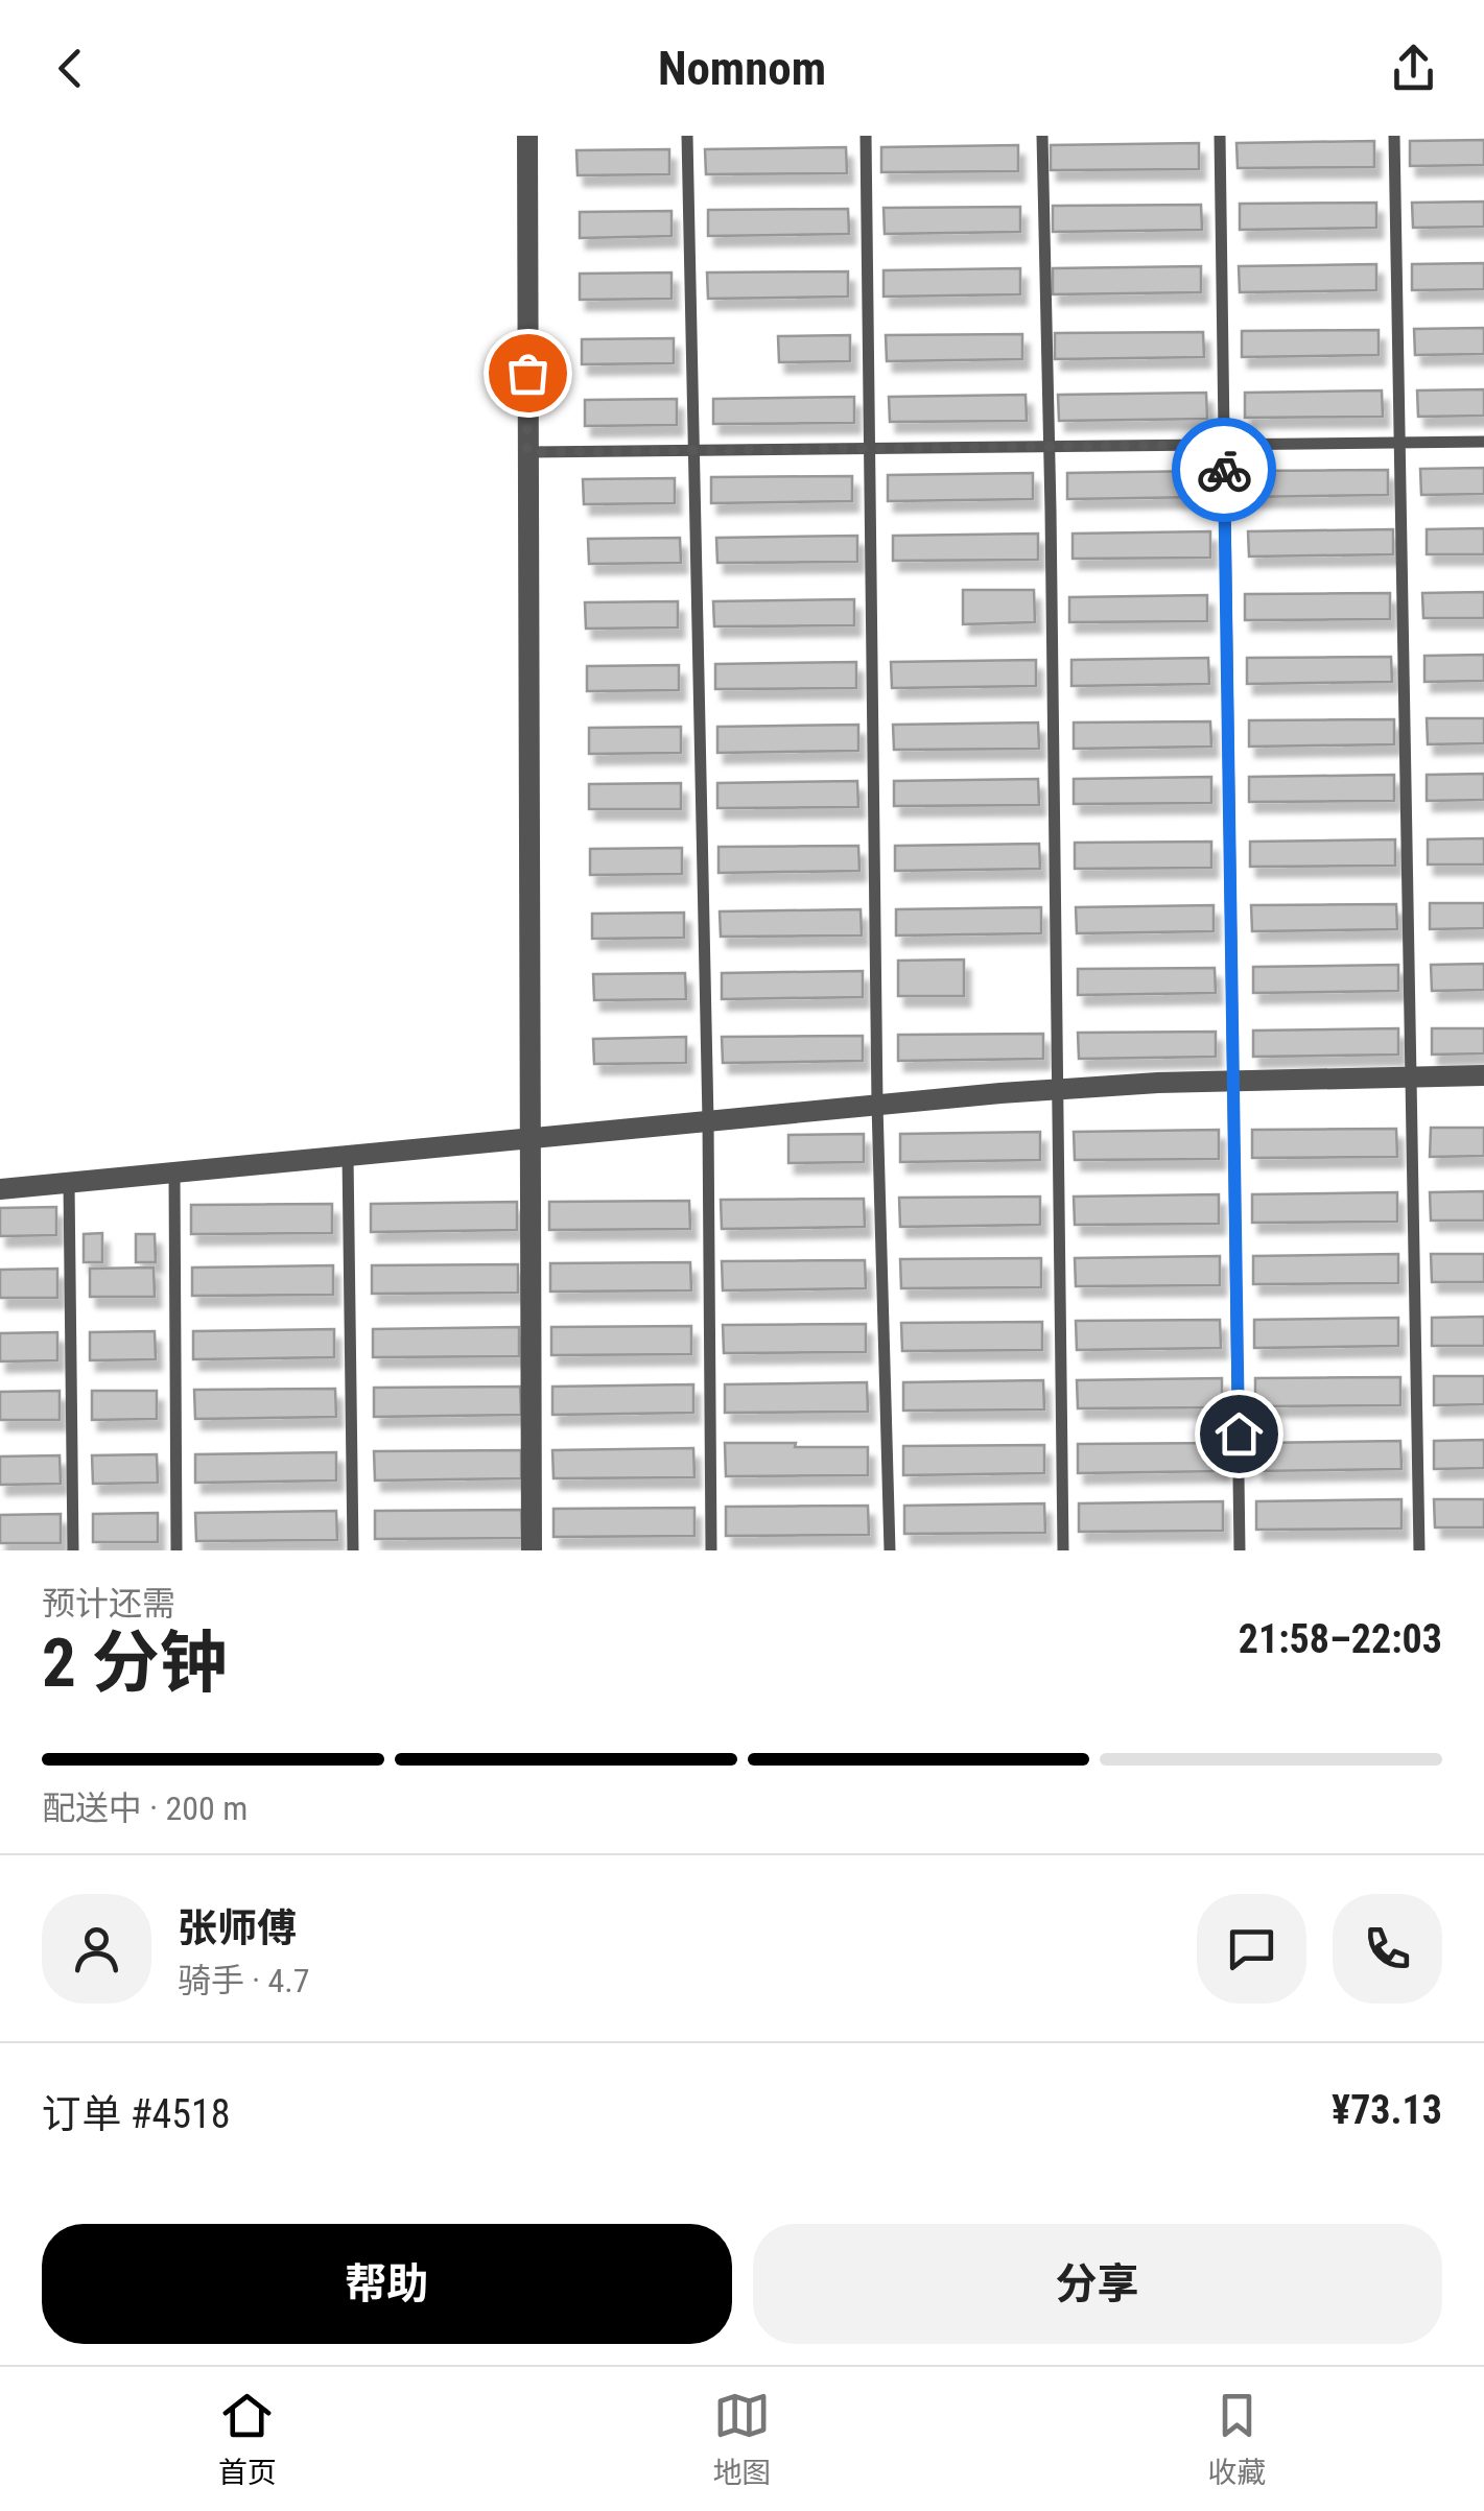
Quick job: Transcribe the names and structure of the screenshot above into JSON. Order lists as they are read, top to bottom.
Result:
{
  "page": {
    "header": "Nomnom",
    "heading": ["2 分钟", "预计还需", "21:58–22:03"],
    "panel": [
      "张师傅",
      "骑手 · 4.7",
      "订单 #4518",
      "¥73.13"
    ],
    "bar": "配送中 · 200 m",
    "buttons": ["帮助", "分享"],
    "tabs": ["首页", "地图", "收藏"]
  }
}
